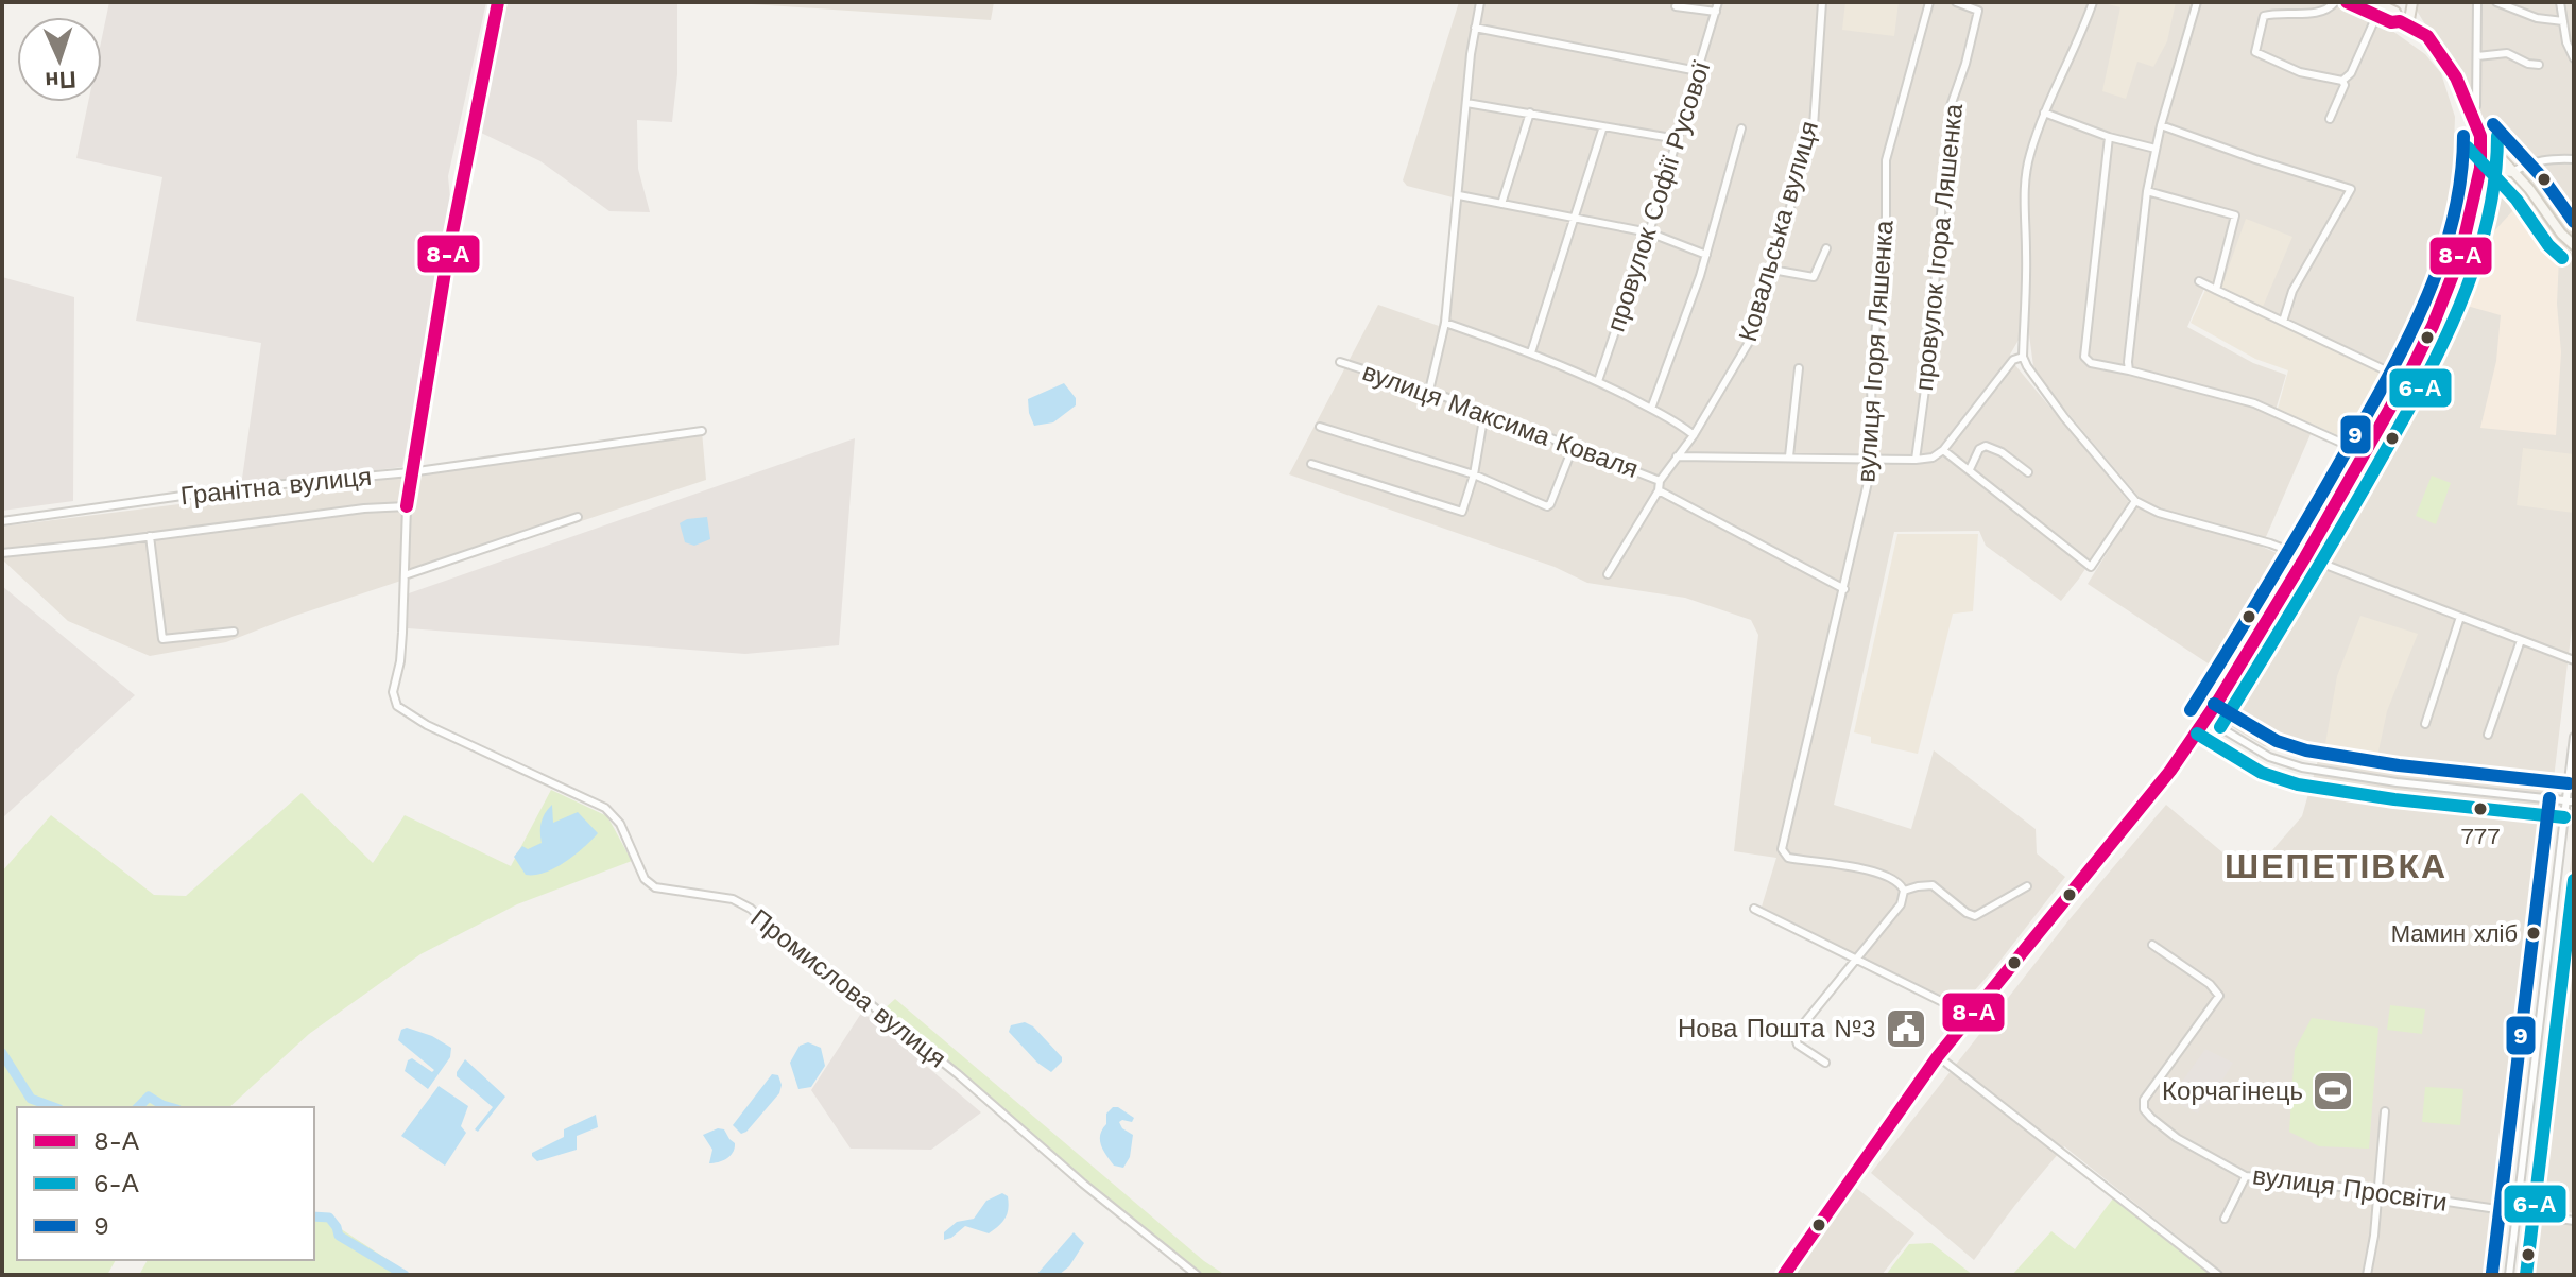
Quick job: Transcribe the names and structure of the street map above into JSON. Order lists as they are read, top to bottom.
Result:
{
  "streets": {
    "street": [
      "провулок Софії Русової",
      "Ковальська вулиця",
      "провулок Ігора Ляшенка",
      "вулиця Ігоря Ляшенка",
      "вулиця Максима Коваля",
      "Гранітна вулиця",
      "Промислова вулиця",
      "вулиця Просвіти"
    ]
  },
  "crossings": [
    ["Ковальська вулиця", "вулиця Максима Коваля"],
    ["вулиця Ігоря Ляшенка", "вулиця Максима Коваля"],
    ["Гранітна вулиця", "Промислова вулиця"]
  ],
  "districts": ["ШЕПЕТІВКА"],
  "places": {
    "other": ["777", "Мамин хліб"],
    "public building": ["Нова Пошта №3"],
    "sports": ["Корчагінець"]
  },
  "lines": ["transit line 8-А", "transit line 9", "transit line 6-А"],
  "legend": ["8-А", "6-А", "9"],
  "north": "bottom"
}
